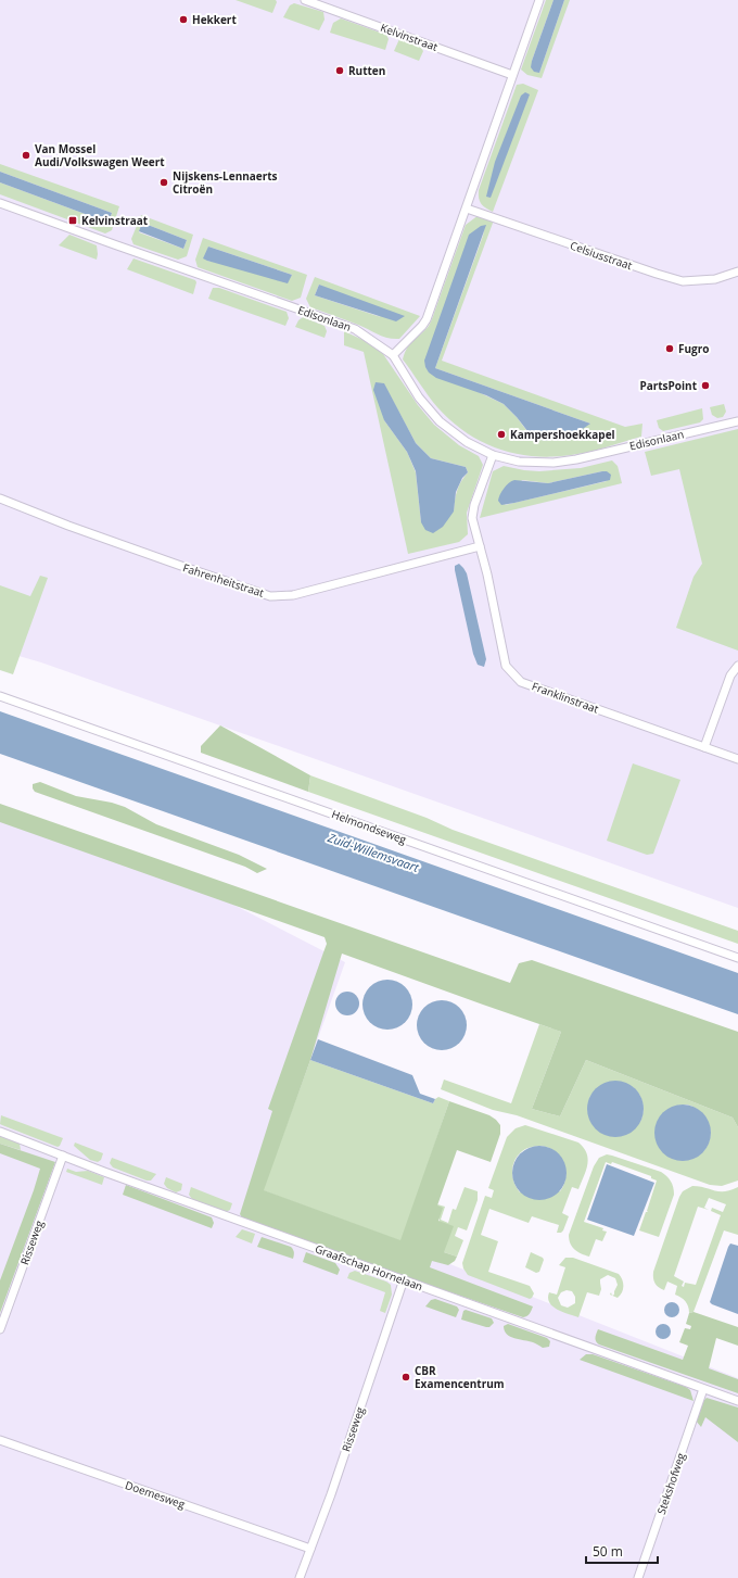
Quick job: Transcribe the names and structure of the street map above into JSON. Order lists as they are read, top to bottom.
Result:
{
  "streets": {
    "street": [
      "Kelvinstraat",
      "Celsiusstraat",
      "Edisonlaan",
      "Fahrenheitstraat",
      "Franklinstraat",
      "Helmondseweg",
      "Risseweg",
      "Graafschap Hornelaan",
      "Stekshofweg",
      "Doemesweg"
    ]
  },
  "crossings": [
    ["Edisonlaan", "Franklinstraat"],
    ["Fahrenheitstraat", "Franklinstraat"],
    ["Risseweg", "Graafschap Hornelaan"],
    ["Risseweg", "Doemesweg"],
    ["Graafschap Hornelaan", "Stekshofweg"]
  ],
  "water": ["Zuid-Willemsvaart"],
  "places": {
    "other": [
      "Hekkert",
      "Rutten",
      "Van Mossel Audi/Volkswagen Weert",
      "Nijskens-Lennaerts Citroën",
      "Fugro",
      "PartsPoint",
      "Kampershoekkapel",
      "CBR Examencentrum"
    ],
    "transit": ["Kelvinstraat"]
  },
  "scale_bar": "50 m"
}
